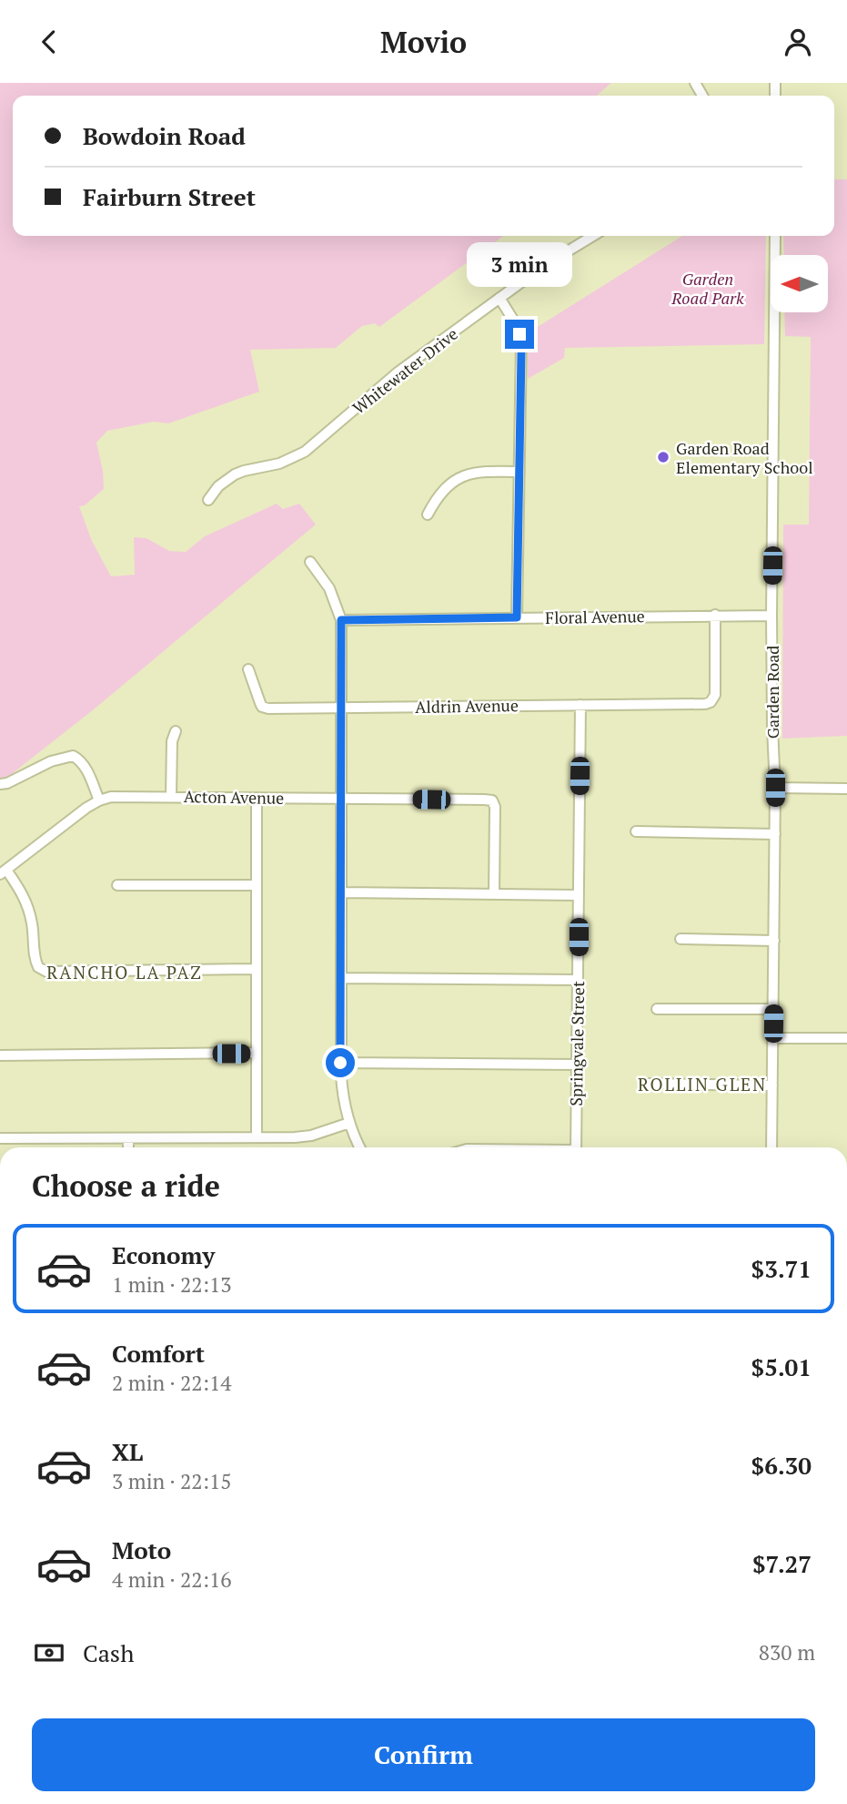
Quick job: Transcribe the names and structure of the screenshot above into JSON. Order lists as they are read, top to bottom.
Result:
{
  "streets": {
    "street": [
      "Whitewater Drive",
      "Floral Avenue",
      "Garden Road",
      "Aldrin Avenue",
      "Acton Avenue",
      "Springvale Street"
    ]
  },
  "crossings": [
    ["Floral Avenue", "Garden Road"],
    ["Floral Avenue", "Aldrin Avenue"],
    ["Aldrin Avenue", "Springvale Street"]
  ],
  "districts": ["RANCHO LA PAZ", "ROLLIN GLEN"],
  "parks": ["Garden Road Park"],
  "places": ["Garden Road Elementary School"],
  "north": "left",
  "page": {
    "header": "Movio",
    "banner": ["Bowdoin Road", "Fairburn Street"],
    "bubble": "3 min",
    "heading": "Choose a ride",
    "list": [
      {
        "name": "Economy",
        "note": "1 min · 22:13",
        "value": "$3.71"
      },
      {
        "name": "Comfort",
        "note": "2 min · 22:14",
        "value": "$5.01"
      },
      {
        "name": "XL",
        "note": "3 min · 22:15",
        "value": "$6.30"
      },
      {
        "name": "Moto",
        "note": "4 min · 22:16",
        "value": "$7.27"
      }
    ],
    "pay": ["Cash", "830 m"],
    "buttons": "Confirm"
  }
}
